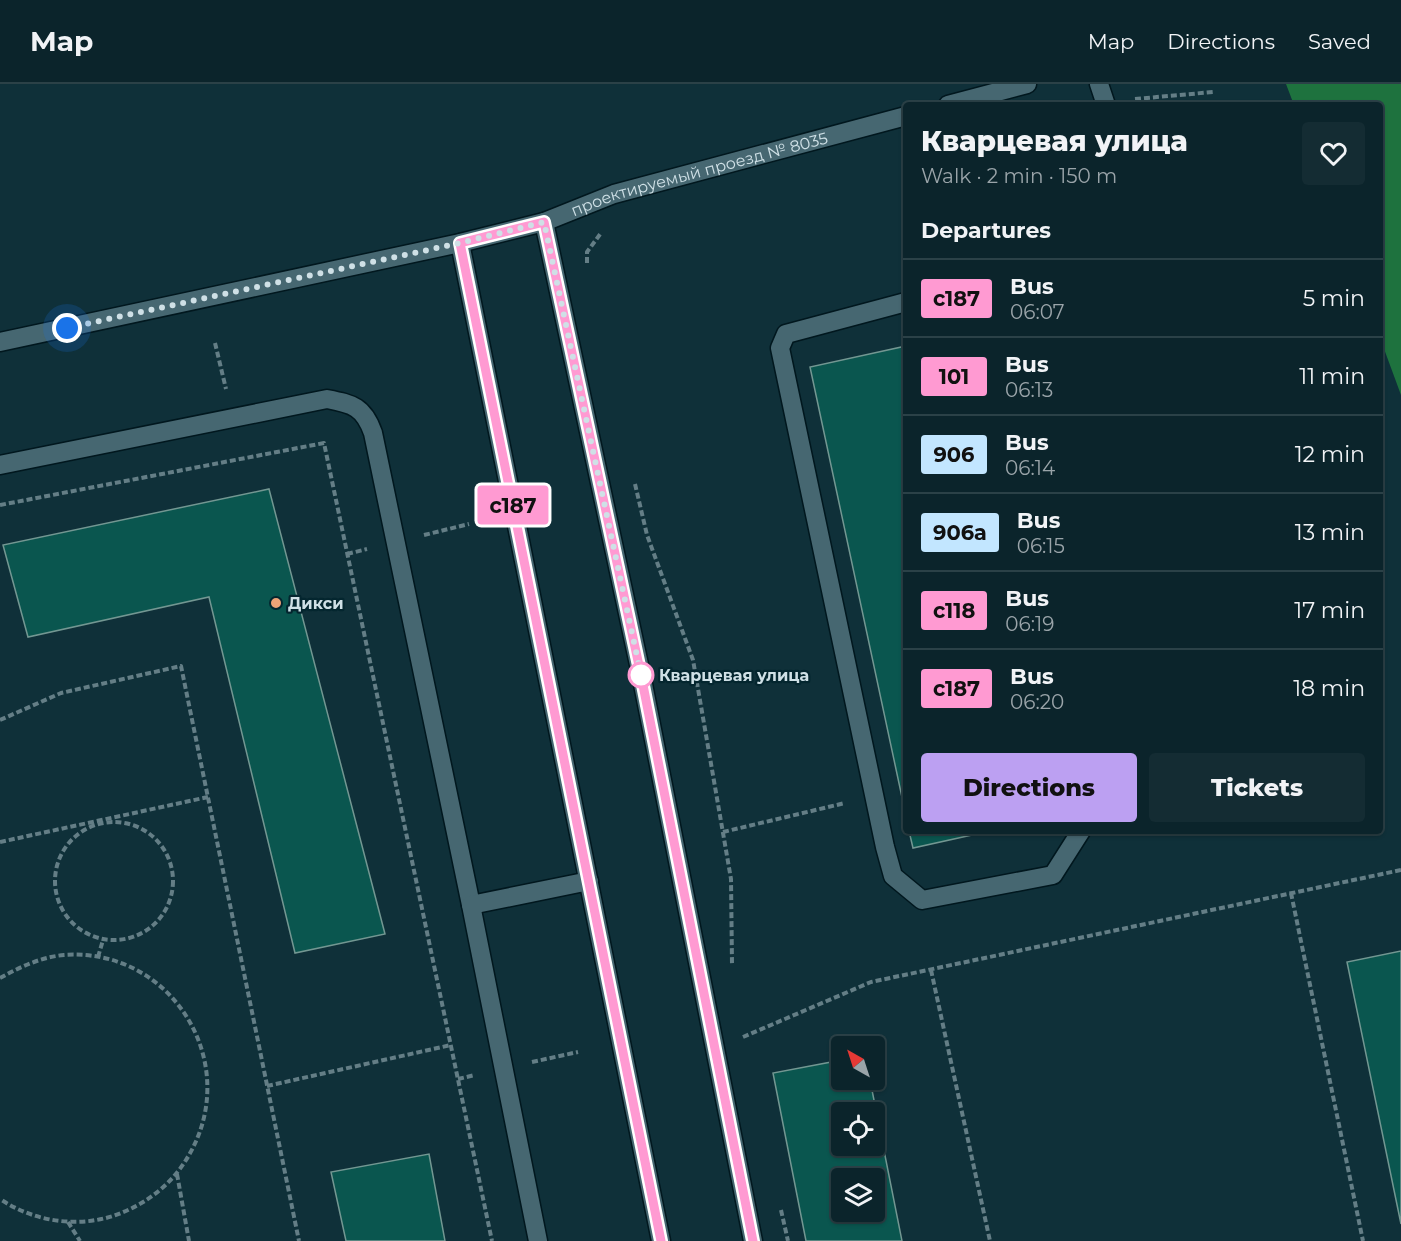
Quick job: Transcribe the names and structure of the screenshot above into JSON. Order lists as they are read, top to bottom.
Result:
{
  "streets": {
    "street": ["проектируемый проезд № 8035"]
  },
  "places": ["Дикси", "Кварцевая улица"],
  "lines": ["bus line с187"],
  "north": "top left",
  "page": {
    "header": "Map",
    "nav": ["Map", "Directions", "Saved"],
    "on_map": "с187",
    "heading": [
      ["Кварцевая улица", "Walk · 2 min · 150 m"],
      "Departures"
    ],
    "list": [
      {
        "mark": "с187",
        "name": "Bus",
        "note": "06:07",
        "value": "5 min"
      },
      {
        "mark": "101",
        "name": "Bus",
        "note": "06:13",
        "value": "11 min"
      },
      {
        "mark": "906",
        "name": "Bus",
        "note": "06:14",
        "value": "12 min"
      },
      {
        "mark": "906а",
        "name": "Bus",
        "note": "06:15",
        "value": "13 min"
      },
      {
        "mark": "с118",
        "name": "Bus",
        "note": "06:19",
        "value": "17 min"
      },
      {
        "mark": "с187",
        "name": "Bus",
        "note": "06:20",
        "value": "18 min"
      }
    ],
    "buttons": ["Directions", "Tickets"]
  }
}
